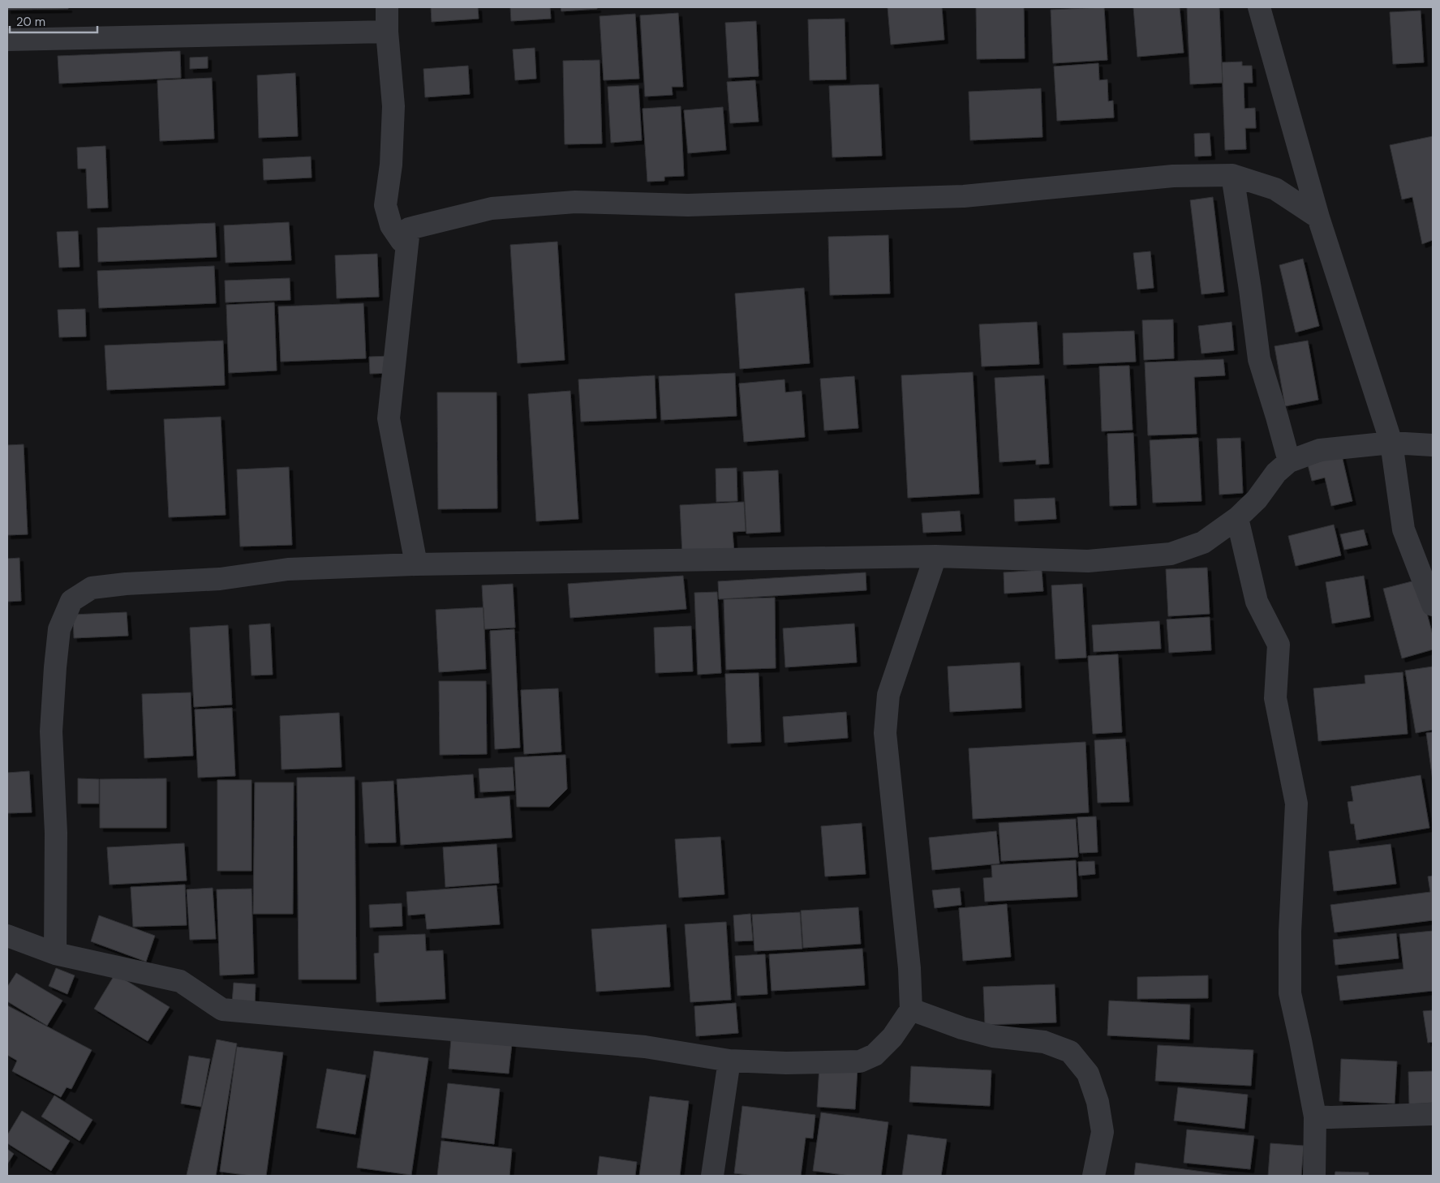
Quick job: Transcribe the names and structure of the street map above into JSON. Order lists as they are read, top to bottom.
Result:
{
  "scale_bar": "20 m"
}
